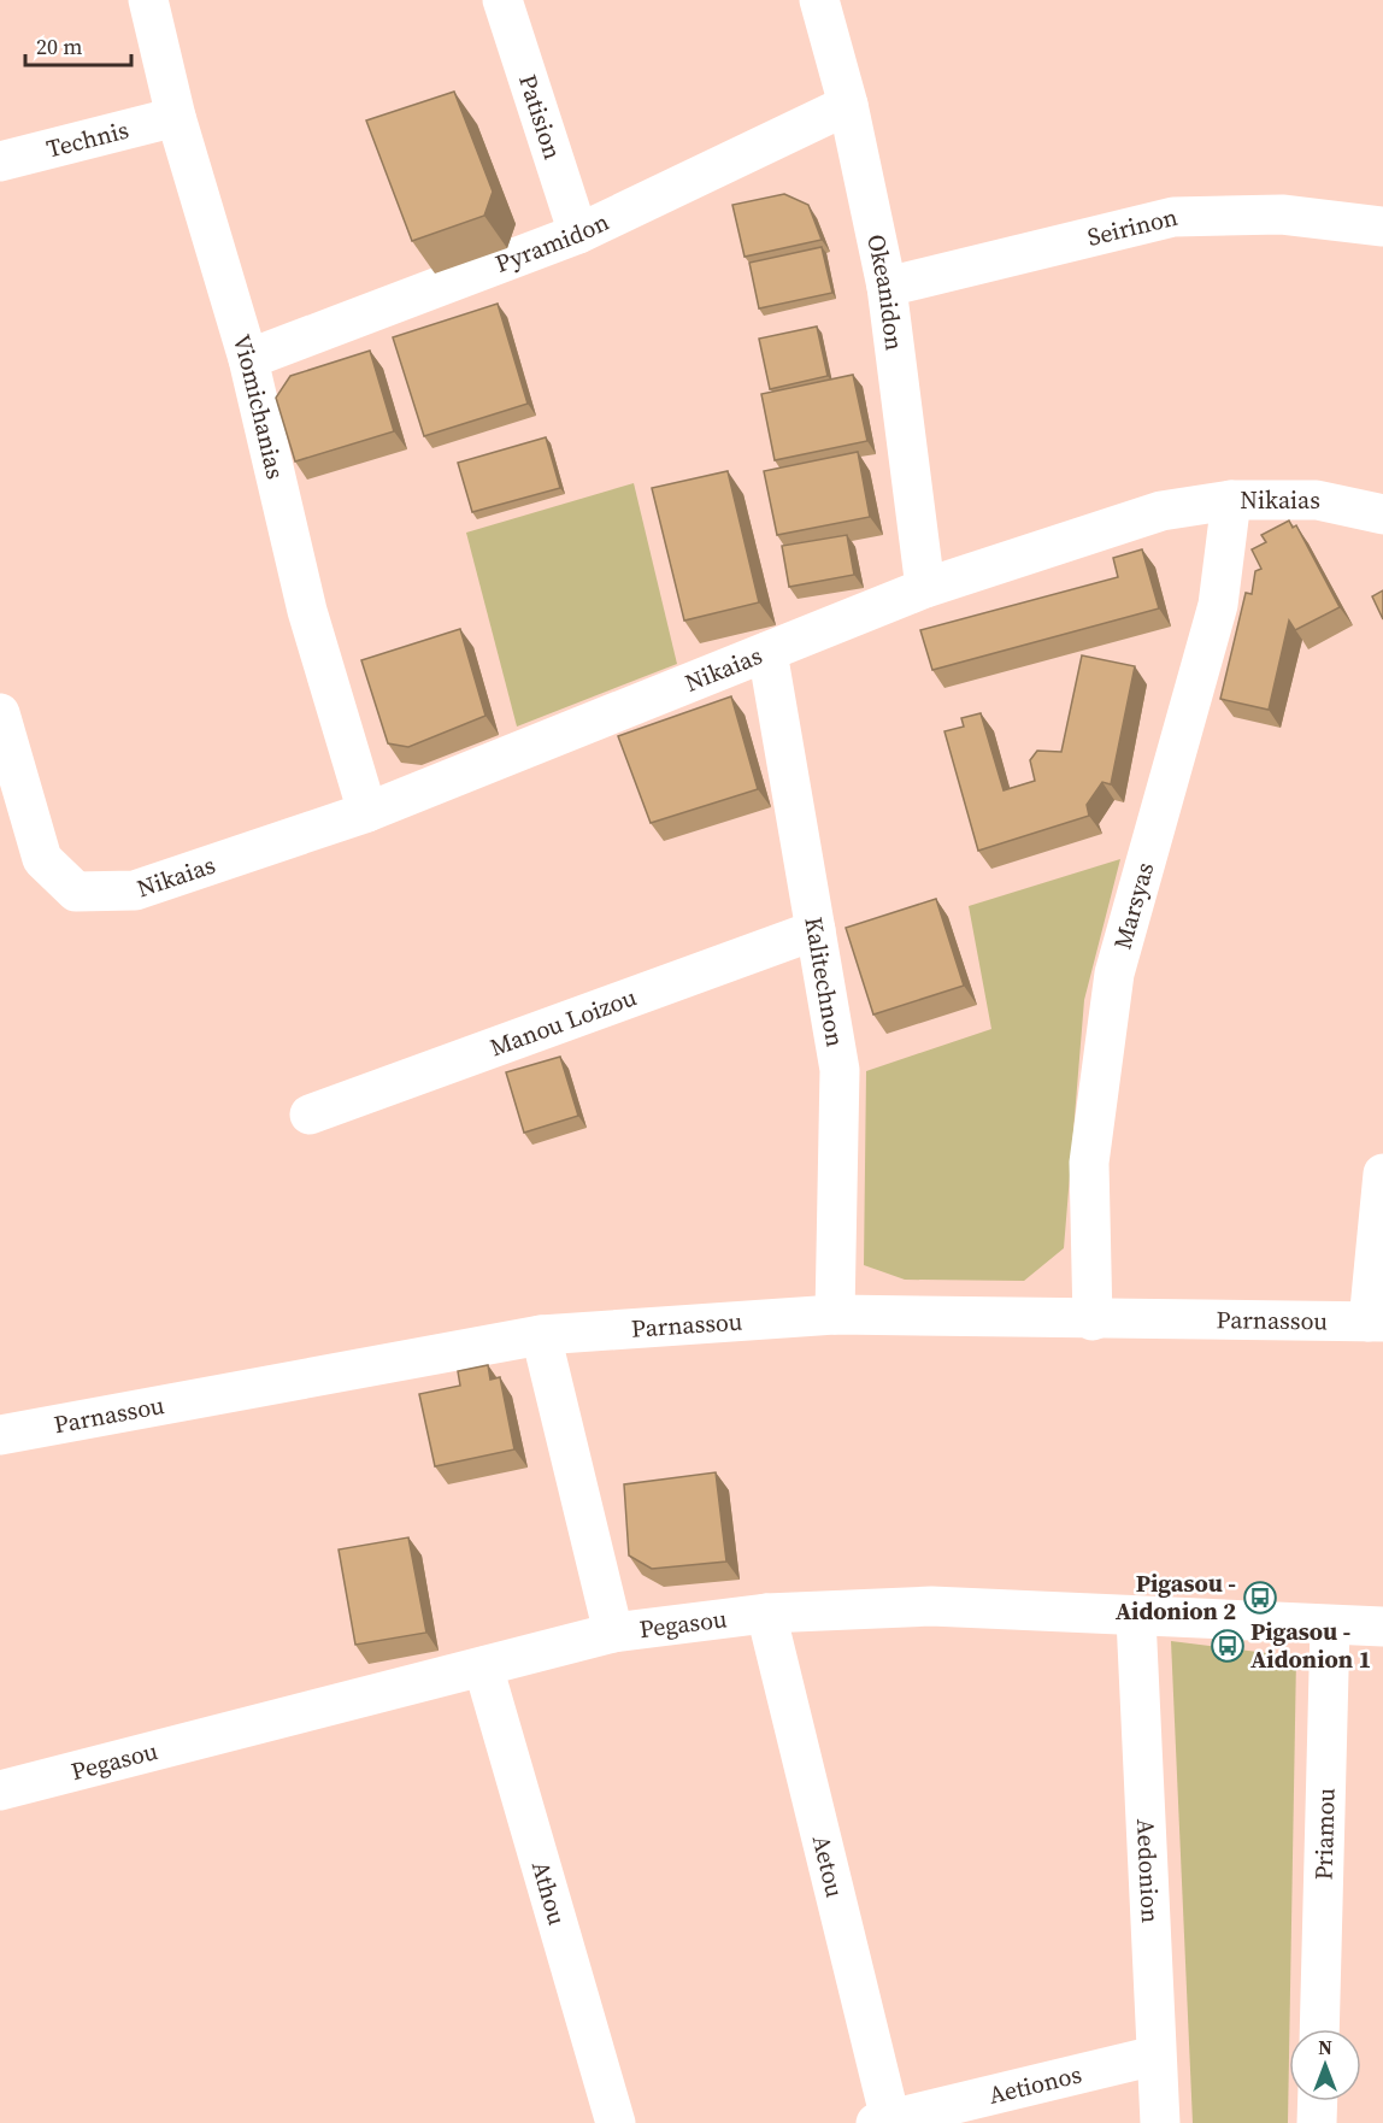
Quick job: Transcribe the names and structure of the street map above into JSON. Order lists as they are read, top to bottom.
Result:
{
  "streets": {
    "street": [
      "Patision",
      "Technis",
      "Seirinon",
      "Pyramidon",
      "Okeanidon",
      "Viomichanias",
      "Nikaias",
      "Marsyas",
      "Kalitechnon",
      "Manou Loizou",
      "Parnassou",
      "Pegasou",
      "Priamou",
      "Aetou",
      "Aedonion",
      "Athou",
      "Aetionos"
    ]
  },
  "crossings": [
    ["Patision", "Pyramidon"],
    ["Technis", "Viomichanias"],
    ["Seirinon", "Okeanidon"],
    ["Pyramidon", "Okeanidon"],
    ["Pyramidon", "Viomichanias"],
    ["Okeanidon", "Nikaias"],
    ["Viomichanias", "Nikaias"],
    ["Nikaias", "Marsyas"],
    ["Nikaias", "Kalitechnon"],
    ["Marsyas", "Parnassou"],
    ["Kalitechnon", "Manou Loizou"],
    ["Kalitechnon", "Parnassou"],
    ["Pegasou", "Priamou"],
    ["Pegasou", "Aetou"],
    ["Pegasou", "Aedonion"],
    ["Pegasou", "Athou"],
    ["Aetou", "Aetionos"],
    ["Aedonion", "Aetionos"]
  ],
  "places": {
    "bus stop": ["Pigasou - Aidonion 2", "Pigasou - Aidonion 1"]
  },
  "scale_bar": "20 m",
  "north": "top"
}
